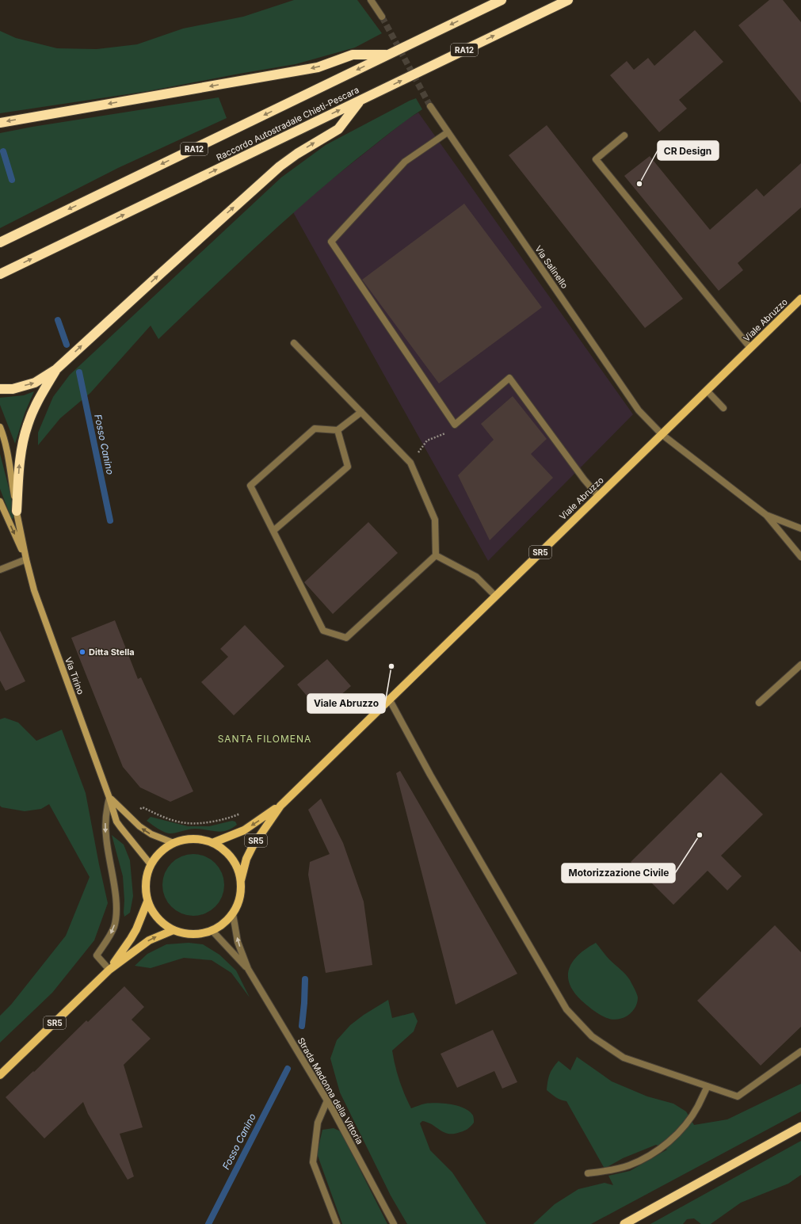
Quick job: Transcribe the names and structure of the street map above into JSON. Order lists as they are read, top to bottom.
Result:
{
  "streets": {
    "highway": ["RA12", "Raccordo Autostradale Chieti-Pescara"],
    "main road": ["Viale Abruzzo", "SR5", "Via Tirino"],
    "street": ["Via Salinello", "Strada Madonna della Vittoria"]
  },
  "crossings": [
    ["Via Salinello", "Viale Abruzzo"],
    ["Viale Abruzzo", "SR5"],
    ["Viale Abruzzo", "Via Tirino"],
    ["Viale Abruzzo", "Strada Madonna della Vittoria"],
    ["SR5", "Via Tirino"],
    ["SR5", "Strada Madonna della Vittoria"],
    ["Via Tirino", "Strada Madonna della Vittoria"]
  ],
  "districts": ["SANTA FILOMENA"],
  "water": ["Fosso Canino"],
  "places": [
    "CR Design",
    "Ditta Stella",
    "Viale Abruzzo",
    "Motorizzazione Civile"
  ]
}
